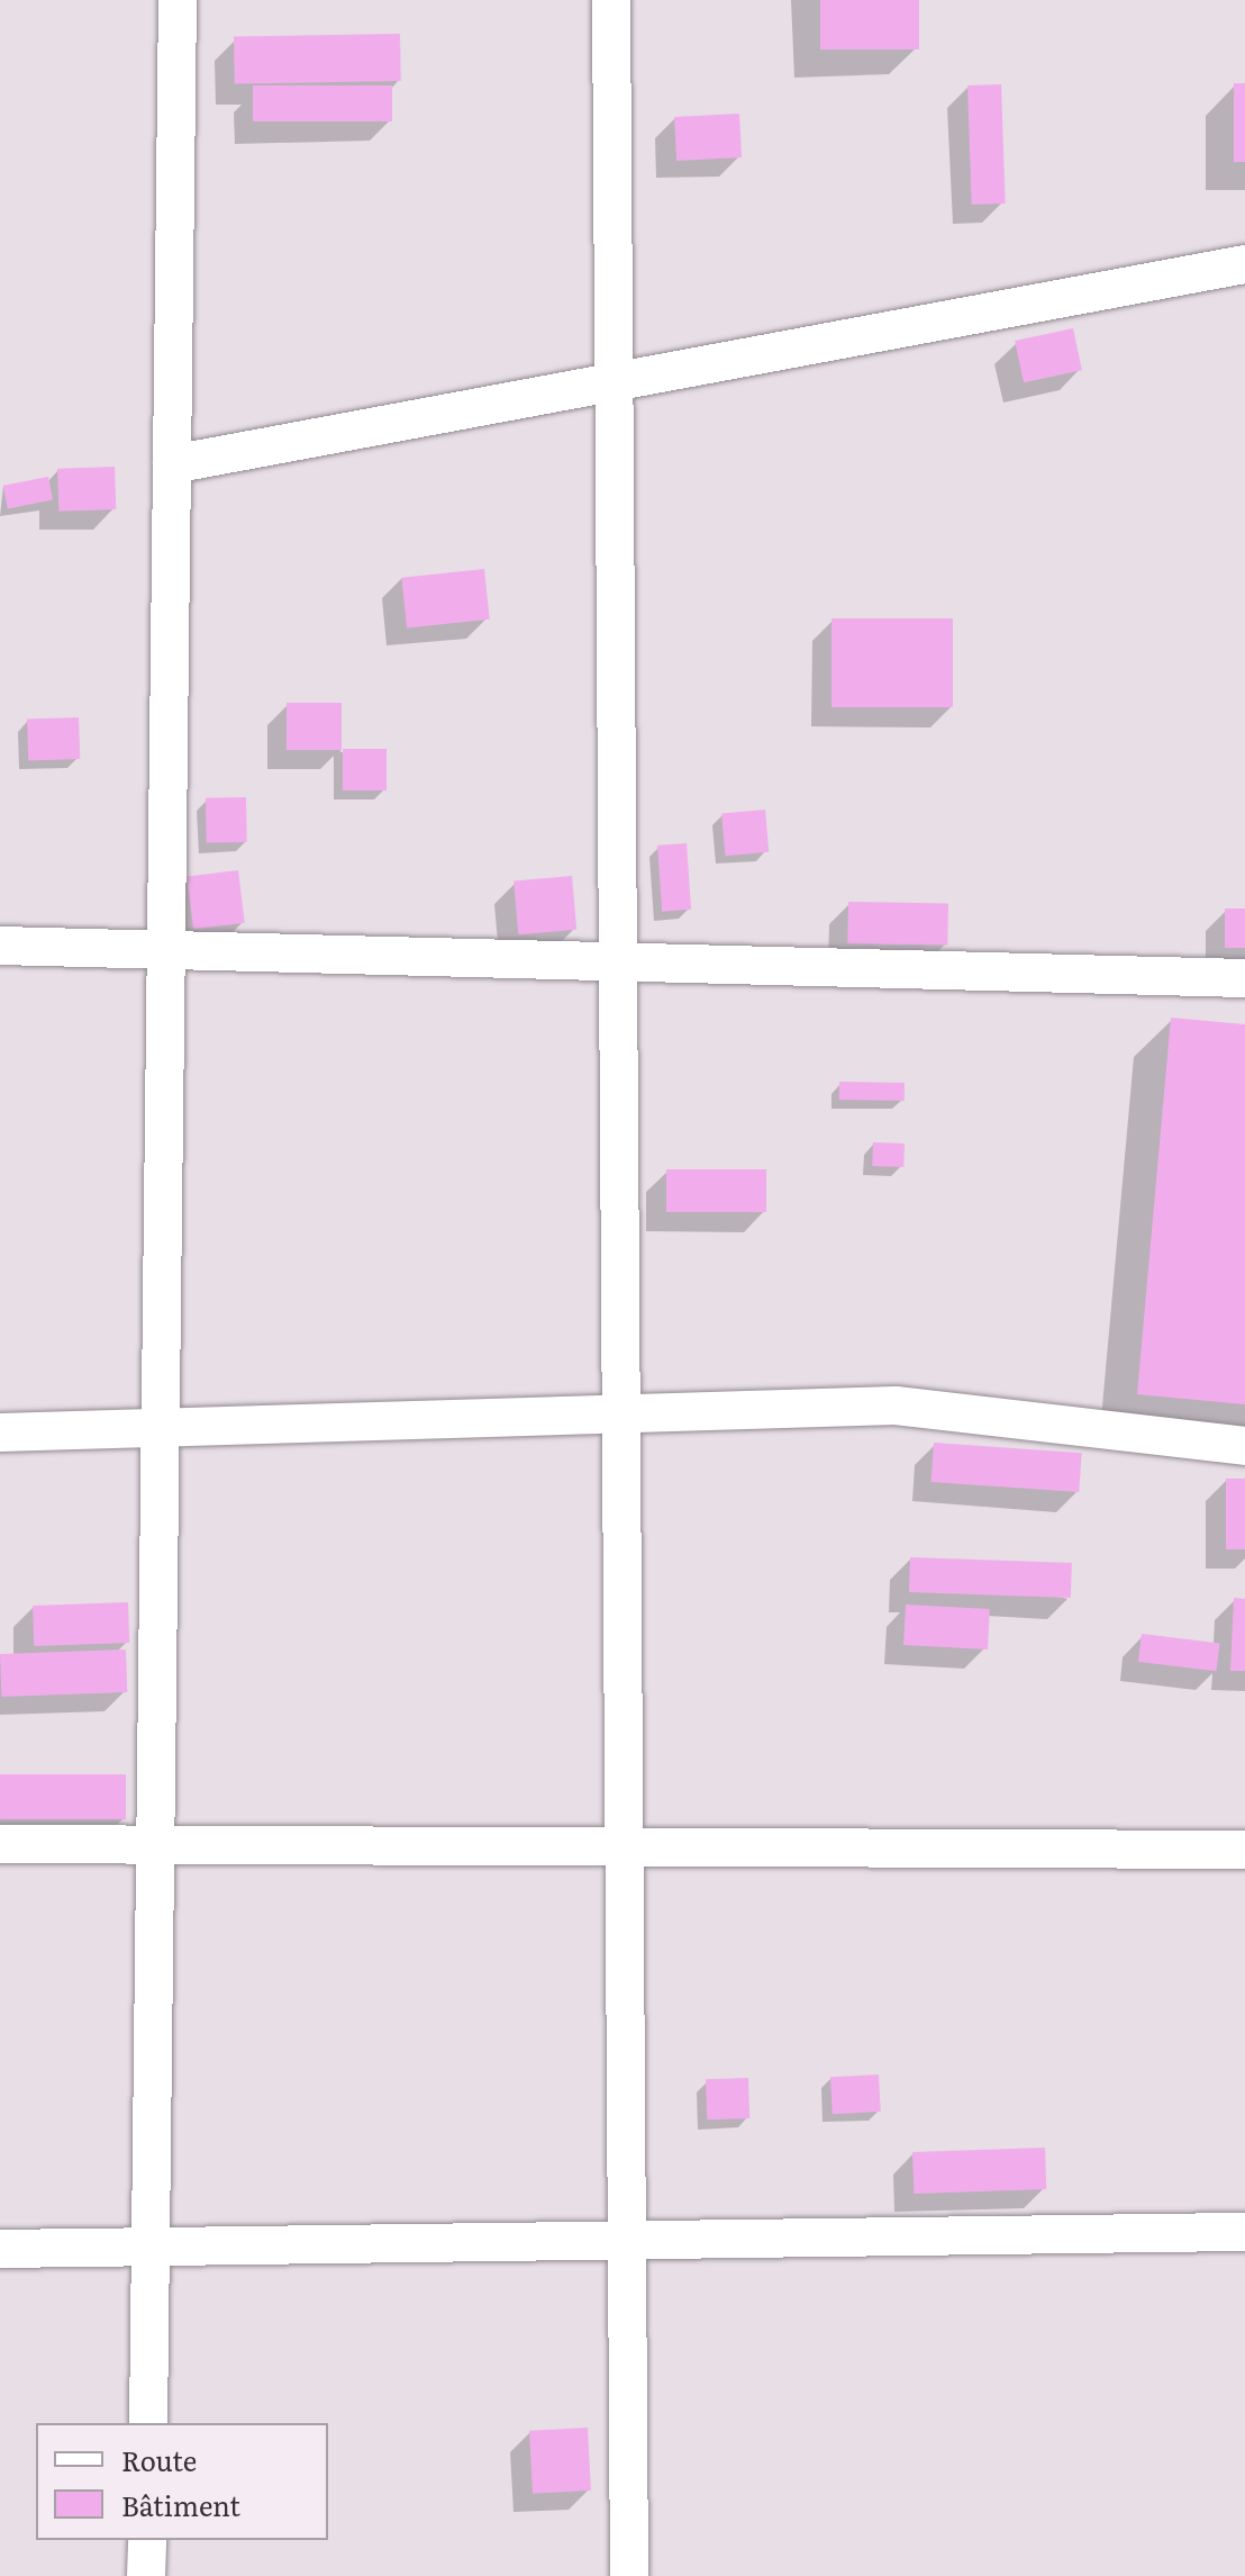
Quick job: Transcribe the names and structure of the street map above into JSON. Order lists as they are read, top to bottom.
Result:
{
  "legend": ["Route", "Bâtiment"]
}
